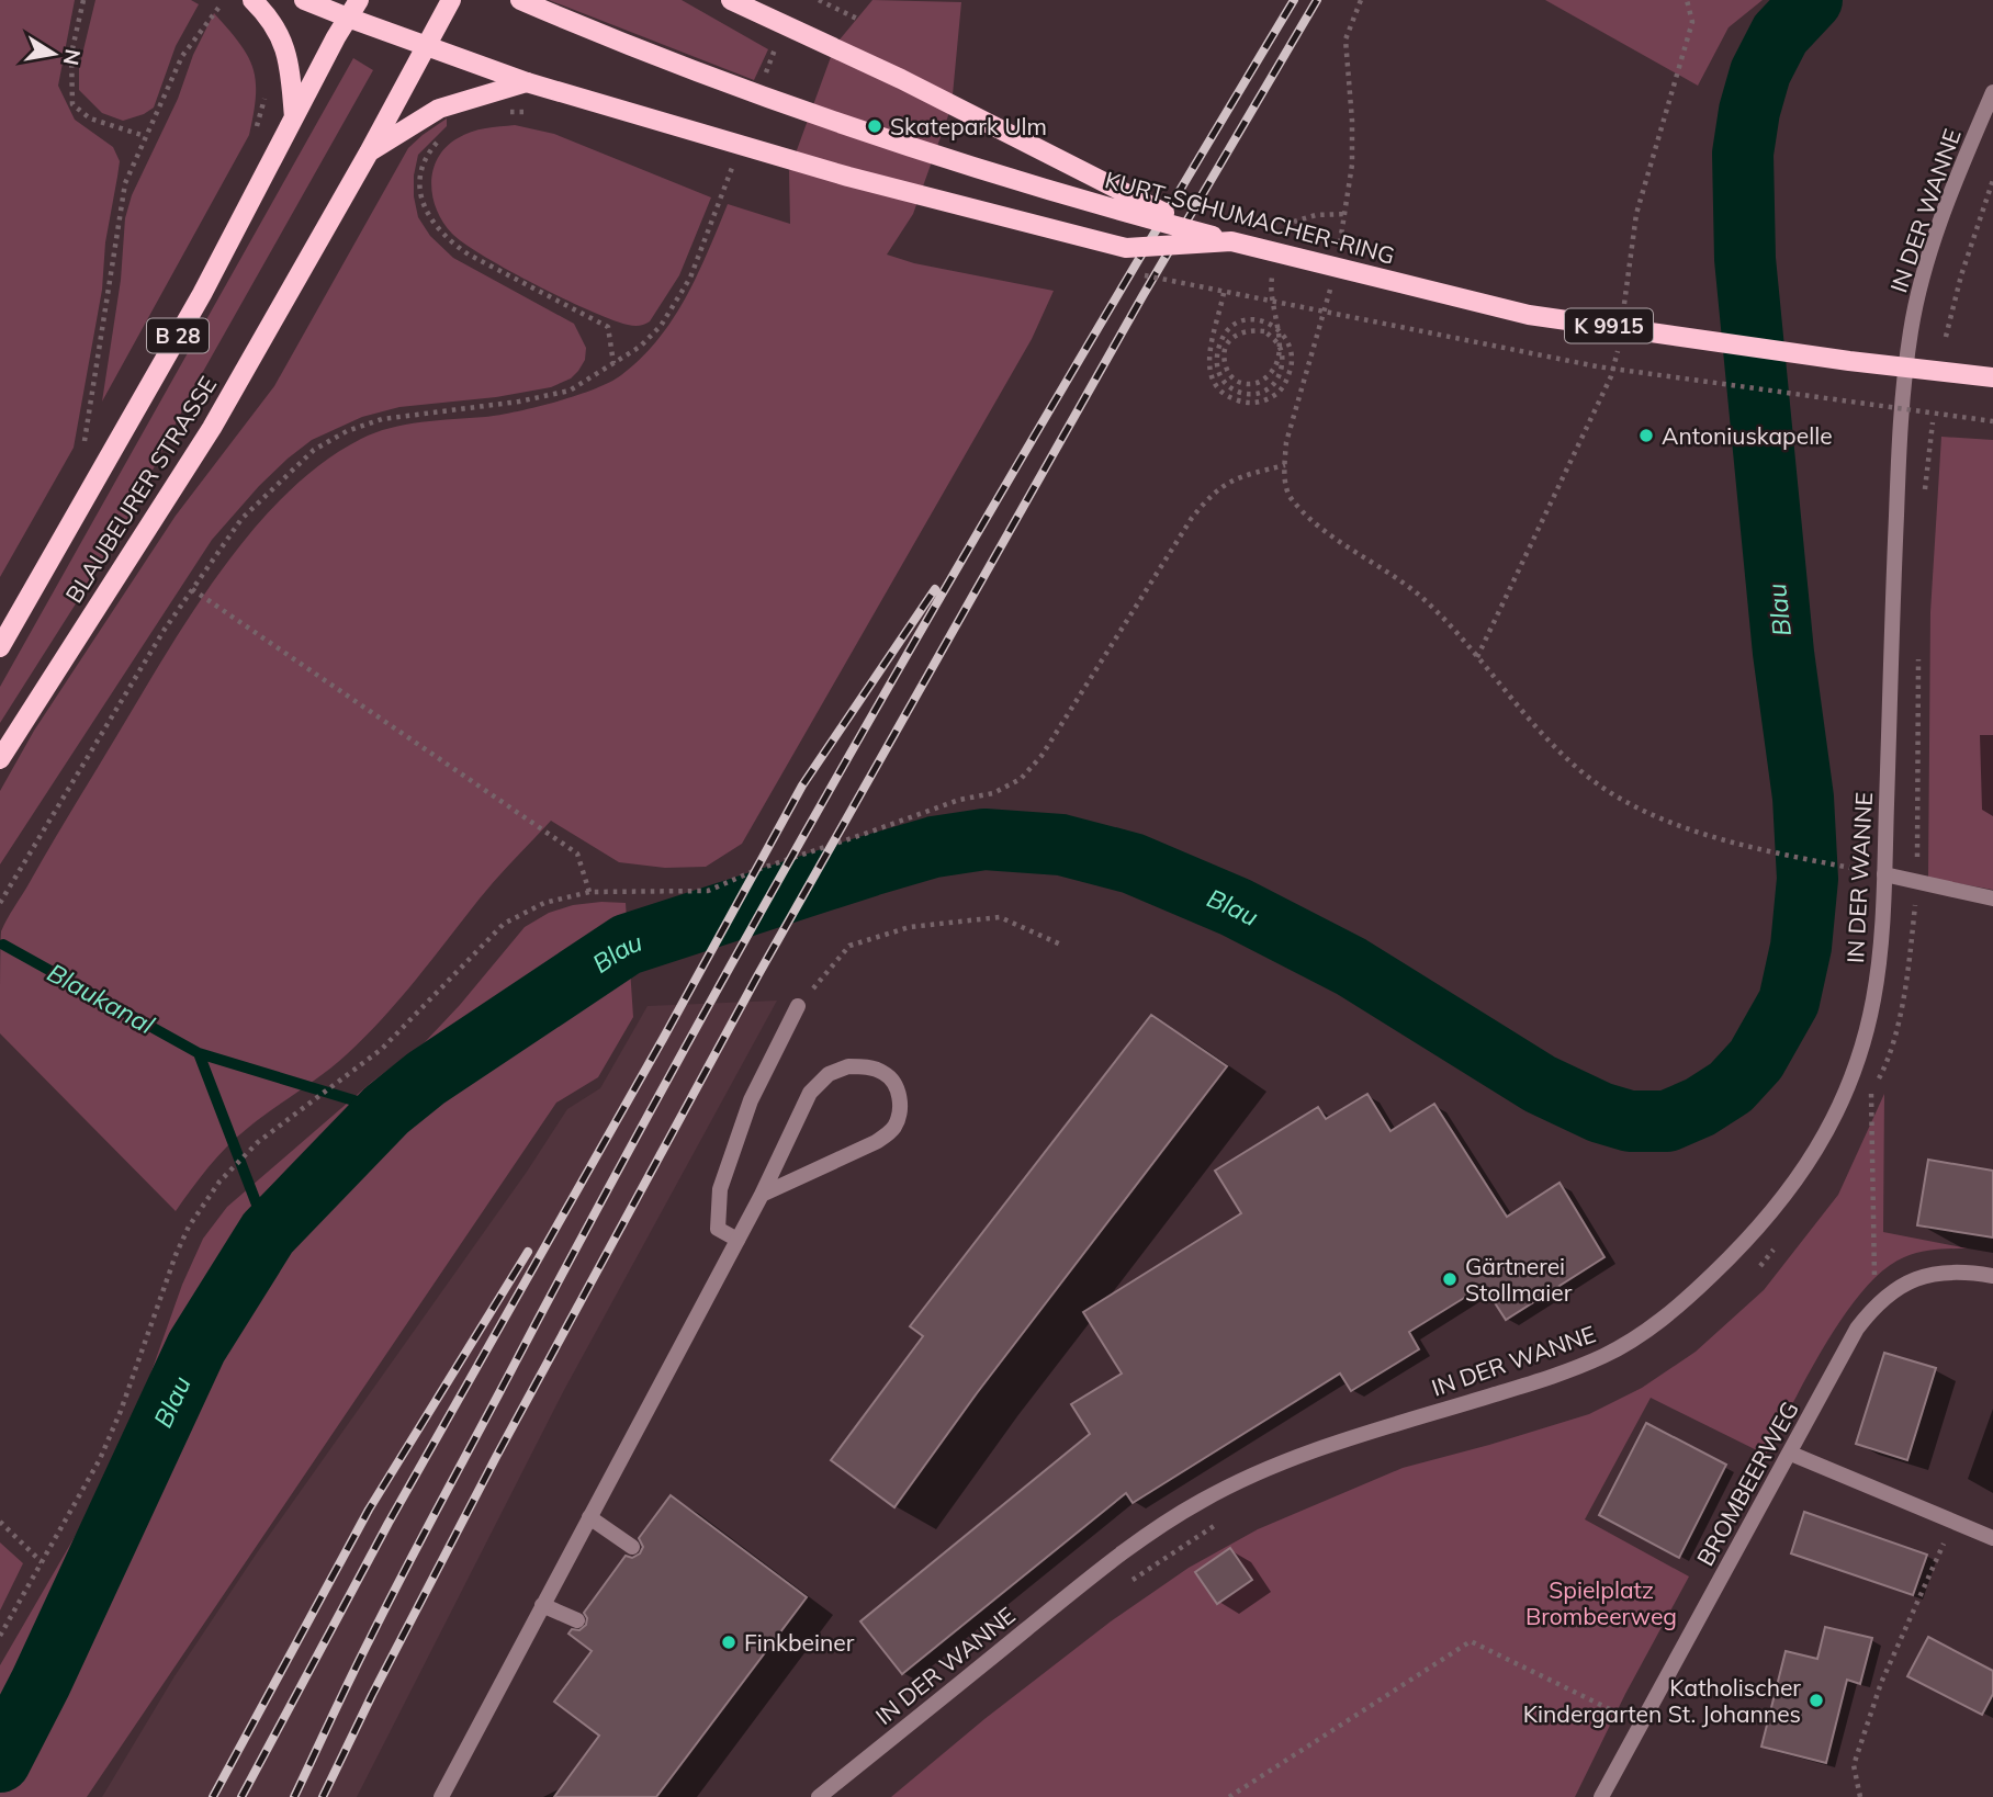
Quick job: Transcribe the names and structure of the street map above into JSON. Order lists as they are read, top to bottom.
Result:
{
  "streets": {
    "main road": [
      "KURT-SCHUMACHER-RING",
      "K 9915",
      "B 28",
      "BLAUBEURER STRASSE"
    ],
    "street": ["IN DER WANNE", "BROMBEERWEG"]
  },
  "water": ["Blau", "Blaukanal"],
  "parks": ["Spielplatz Brombeerweg"],
  "places": [
    "Skatepark Ulm",
    "Antoniuskapelle",
    "Gärtnerei Stollmaier",
    "Finkbeiner",
    "Katholischer Kindergarten St. Johannes"
  ],
  "north": "right"
}
